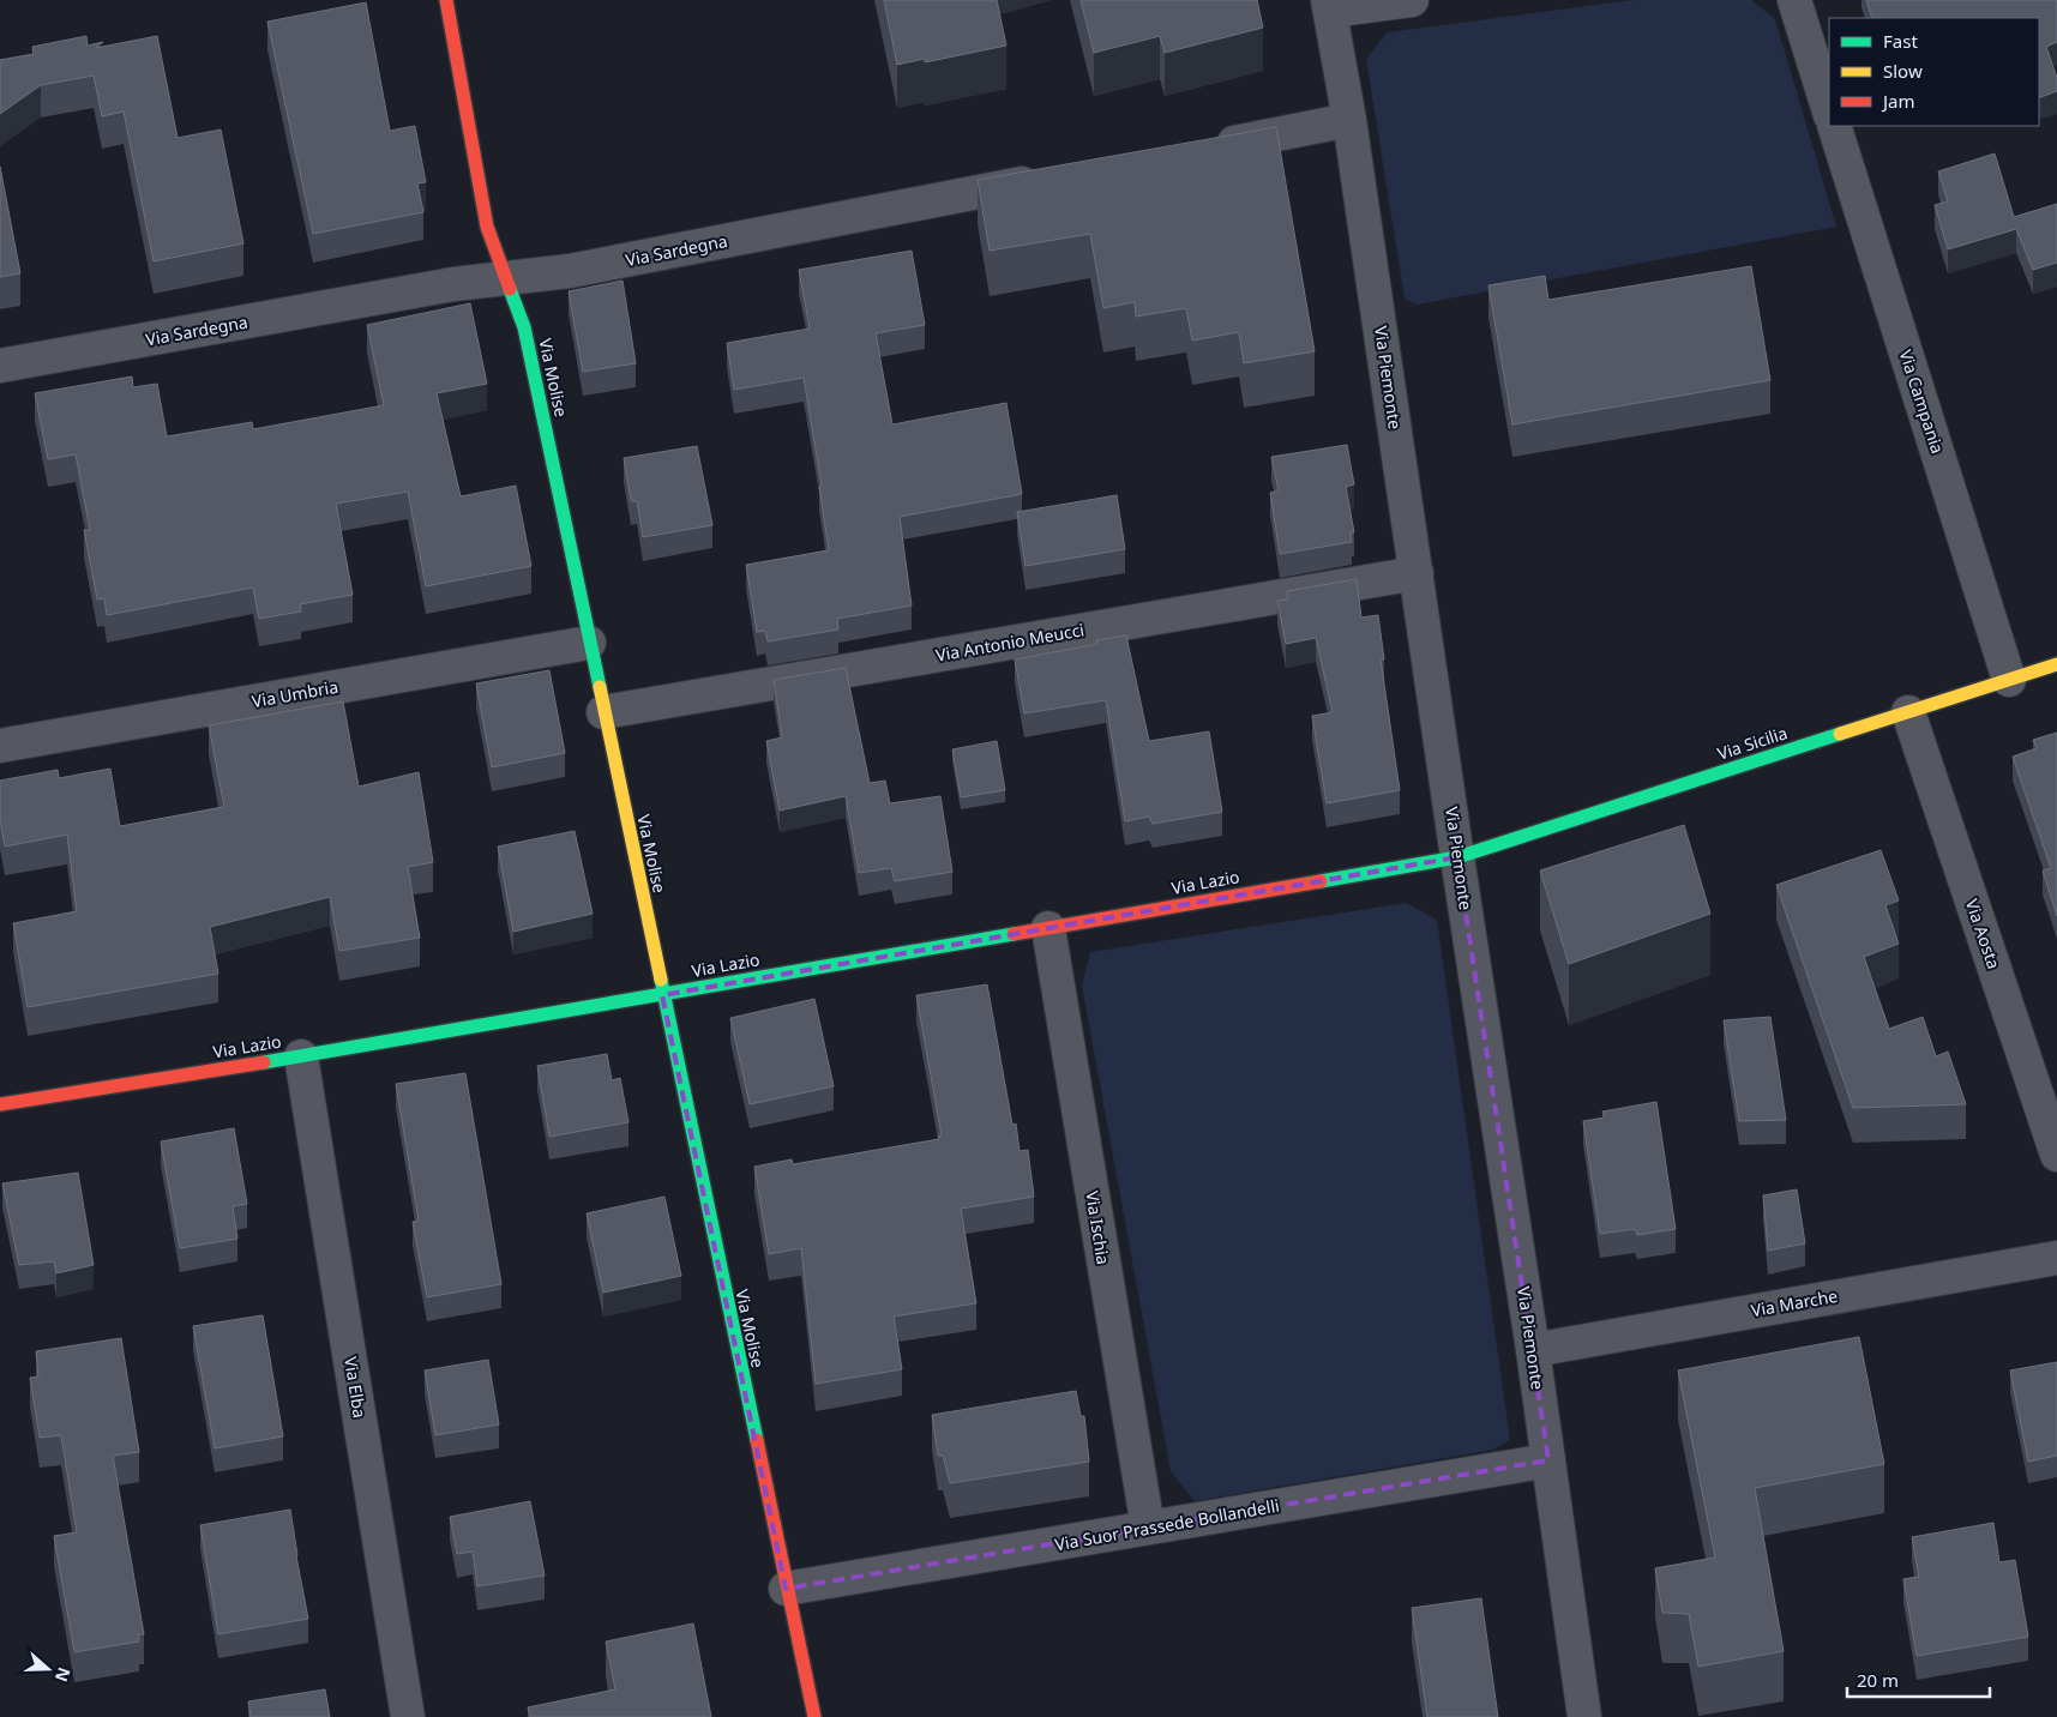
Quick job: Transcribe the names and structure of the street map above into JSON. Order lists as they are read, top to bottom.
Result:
{
  "streets": {
    "street": [
      "Via Sardegna",
      "Via Molise",
      "Via Piemonte",
      "Via Campania",
      "Via Antonio Meucci",
      "Via Umbria",
      "Via Sicilia",
      "Via Lazio",
      "Via Aosta",
      "Via Ischia",
      "Via Marche",
      "Via Elba",
      "Via Suor Prassede Bollandelli"
    ]
  },
  "crossings": [
    ["Via Sardegna", "Via Molise"],
    ["Via Molise", "Via Antonio Meucci"],
    ["Via Molise", "Via Umbria"],
    ["Via Molise", "Via Lazio"],
    ["Via Molise", "Via Suor Prassede Bollandelli"],
    ["Via Piemonte", "Via Antonio Meucci"],
    ["Via Piemonte", "Via Sicilia"],
    ["Via Piemonte", "Via Lazio"],
    ["Via Piemonte", "Via Marche"],
    ["Via Piemonte", "Via Suor Prassede Bollandelli"],
    ["Via Campania", "Via Sicilia"],
    ["Via Sicilia", "Via Lazio"],
    ["Via Sicilia", "Via Aosta"],
    ["Via Lazio", "Via Ischia"],
    ["Via Lazio", "Via Elba"],
    ["Via Ischia", "Via Suor Prassede Bollandelli"]
  ],
  "legend": ["Fast", "Slow", "Jam"],
  "scale_bar": "20 m",
  "north": "right"
}
